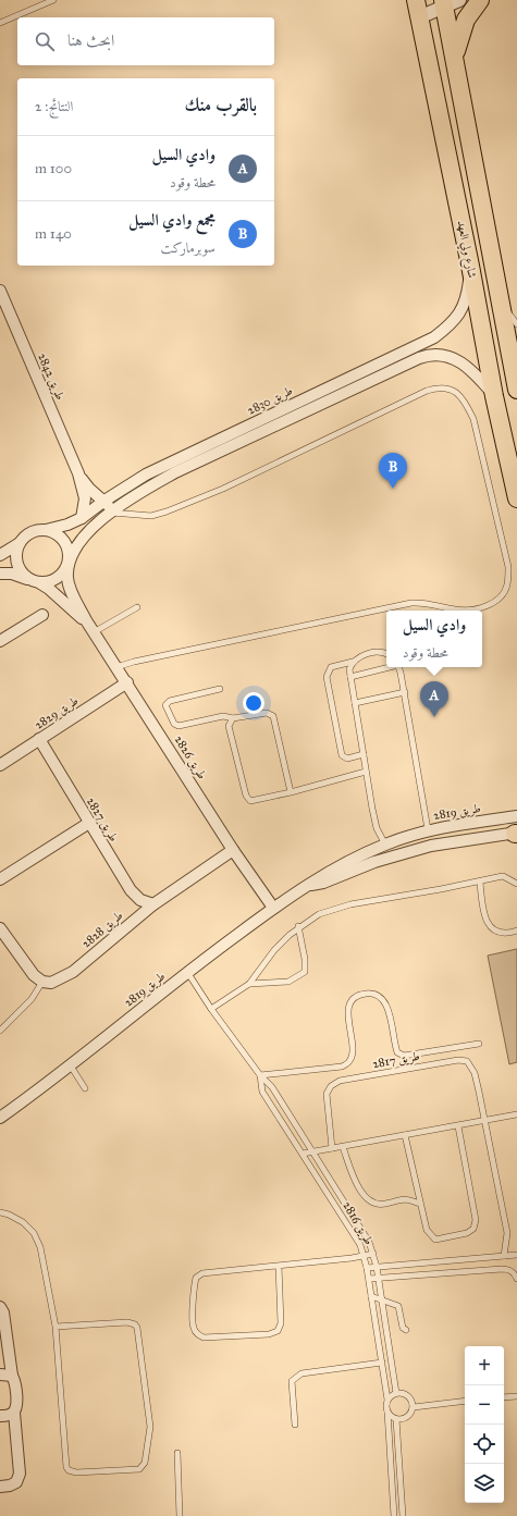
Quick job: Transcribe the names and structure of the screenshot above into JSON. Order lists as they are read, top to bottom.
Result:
{
  "streets": {
    "main road": ["شارع ولي العهد"],
    "street": [
      "طريق 2842",
      "طريق 2830",
      "طريق 2829",
      "طريق 2826",
      "طريق 2819",
      "طريق 2827",
      "طريق 2828"
    ],
    "lane": ["طريق 2817", "طريق 2816"]
  },
  "crossings": [
    ["شارع ولي العهد", "طريق 2830"],
    ["طريق 2842", "طريق 2830"],
    ["طريق 2830", "طريق 2826"],
    ["طريق 2829", "طريق 2826"],
    ["طريق 2829", "طريق 2827"],
    ["طريق 2826", "طريق 2819"],
    ["طريق 2826", "طريق 2828"],
    ["طريق 2819", "طريق 2816"],
    ["طريق 2827", "طريق 2828"]
  ],
  "page": {
    "search": "ابحث هنا",
    "heading": ["بالقرب منك", "النتائج: 2"],
    "list": [
      {
        "mark": "A",
        "name": "وادي السيل",
        "note": "محطة وقود",
        "value": "100 m"
      },
      {
        "mark": "B",
        "name": "مجمع وادي السيل",
        "note": "سوبرماركت",
        "value": "140 m"
      }
    ],
    "pins": ["B", "A"],
    "popup": ["وادي السيل", "محطة وقود"],
    "map_buttons": ["+", "−"]
  }
}
